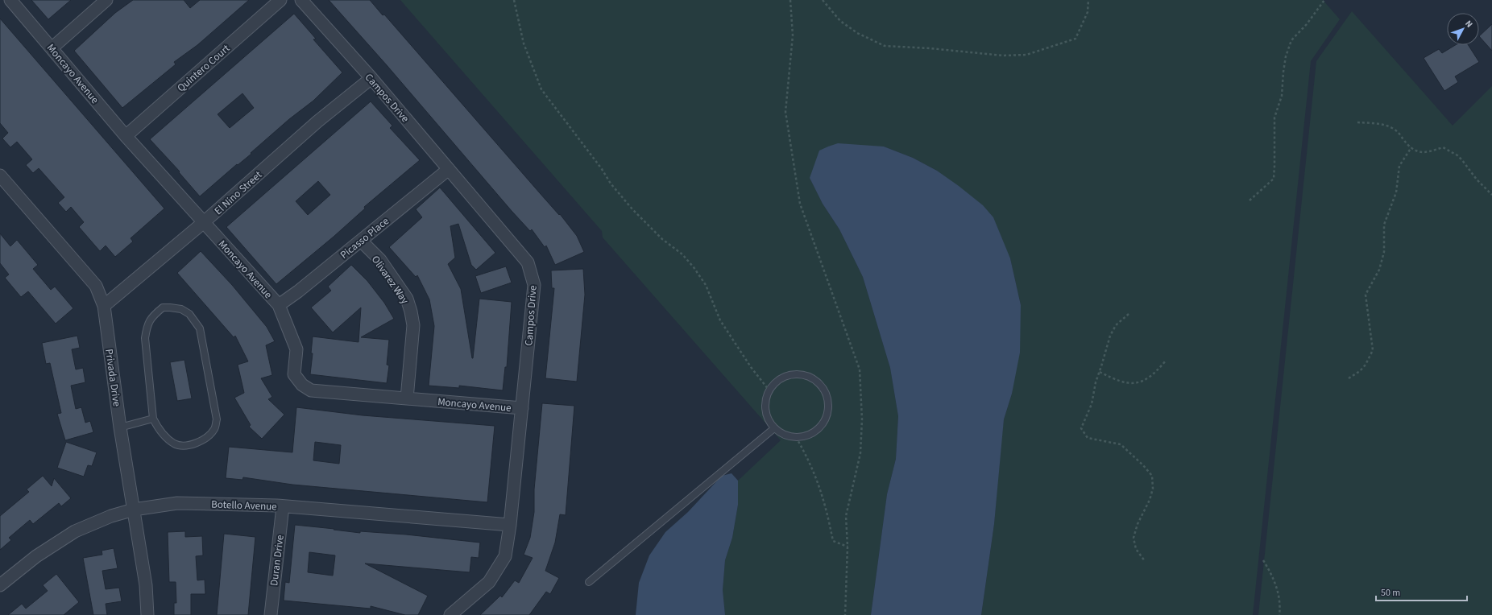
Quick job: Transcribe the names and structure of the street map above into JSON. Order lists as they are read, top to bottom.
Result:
{
  "streets": {
    "street": [
      "Quintero Court",
      "Moncayo Avenue",
      "Campos Drive",
      "El Nino Street",
      "Picasso Place",
      "Olivarez Way",
      "Privada Drive",
      "Botello Avenue",
      "Duran Drive"
    ]
  },
  "crossings": [
    ["Quintero Court", "Moncayo Avenue"],
    ["Moncayo Avenue", "Campos Drive"],
    ["Moncayo Avenue", "El Nino Street"],
    ["Moncayo Avenue", "Picasso Place"],
    ["Moncayo Avenue", "Olivarez Way"],
    ["Campos Drive", "El Nino Street"],
    ["Campos Drive", "Picasso Place"],
    ["Campos Drive", "Botello Avenue"],
    ["El Nino Street", "Privada Drive"],
    ["Picasso Place", "Olivarez Way"],
    ["Privada Drive", "Botello Avenue"],
    ["Botello Avenue", "Duran Drive"]
  ],
  "scale_bar": "50 m",
  "north": "top right"
}
